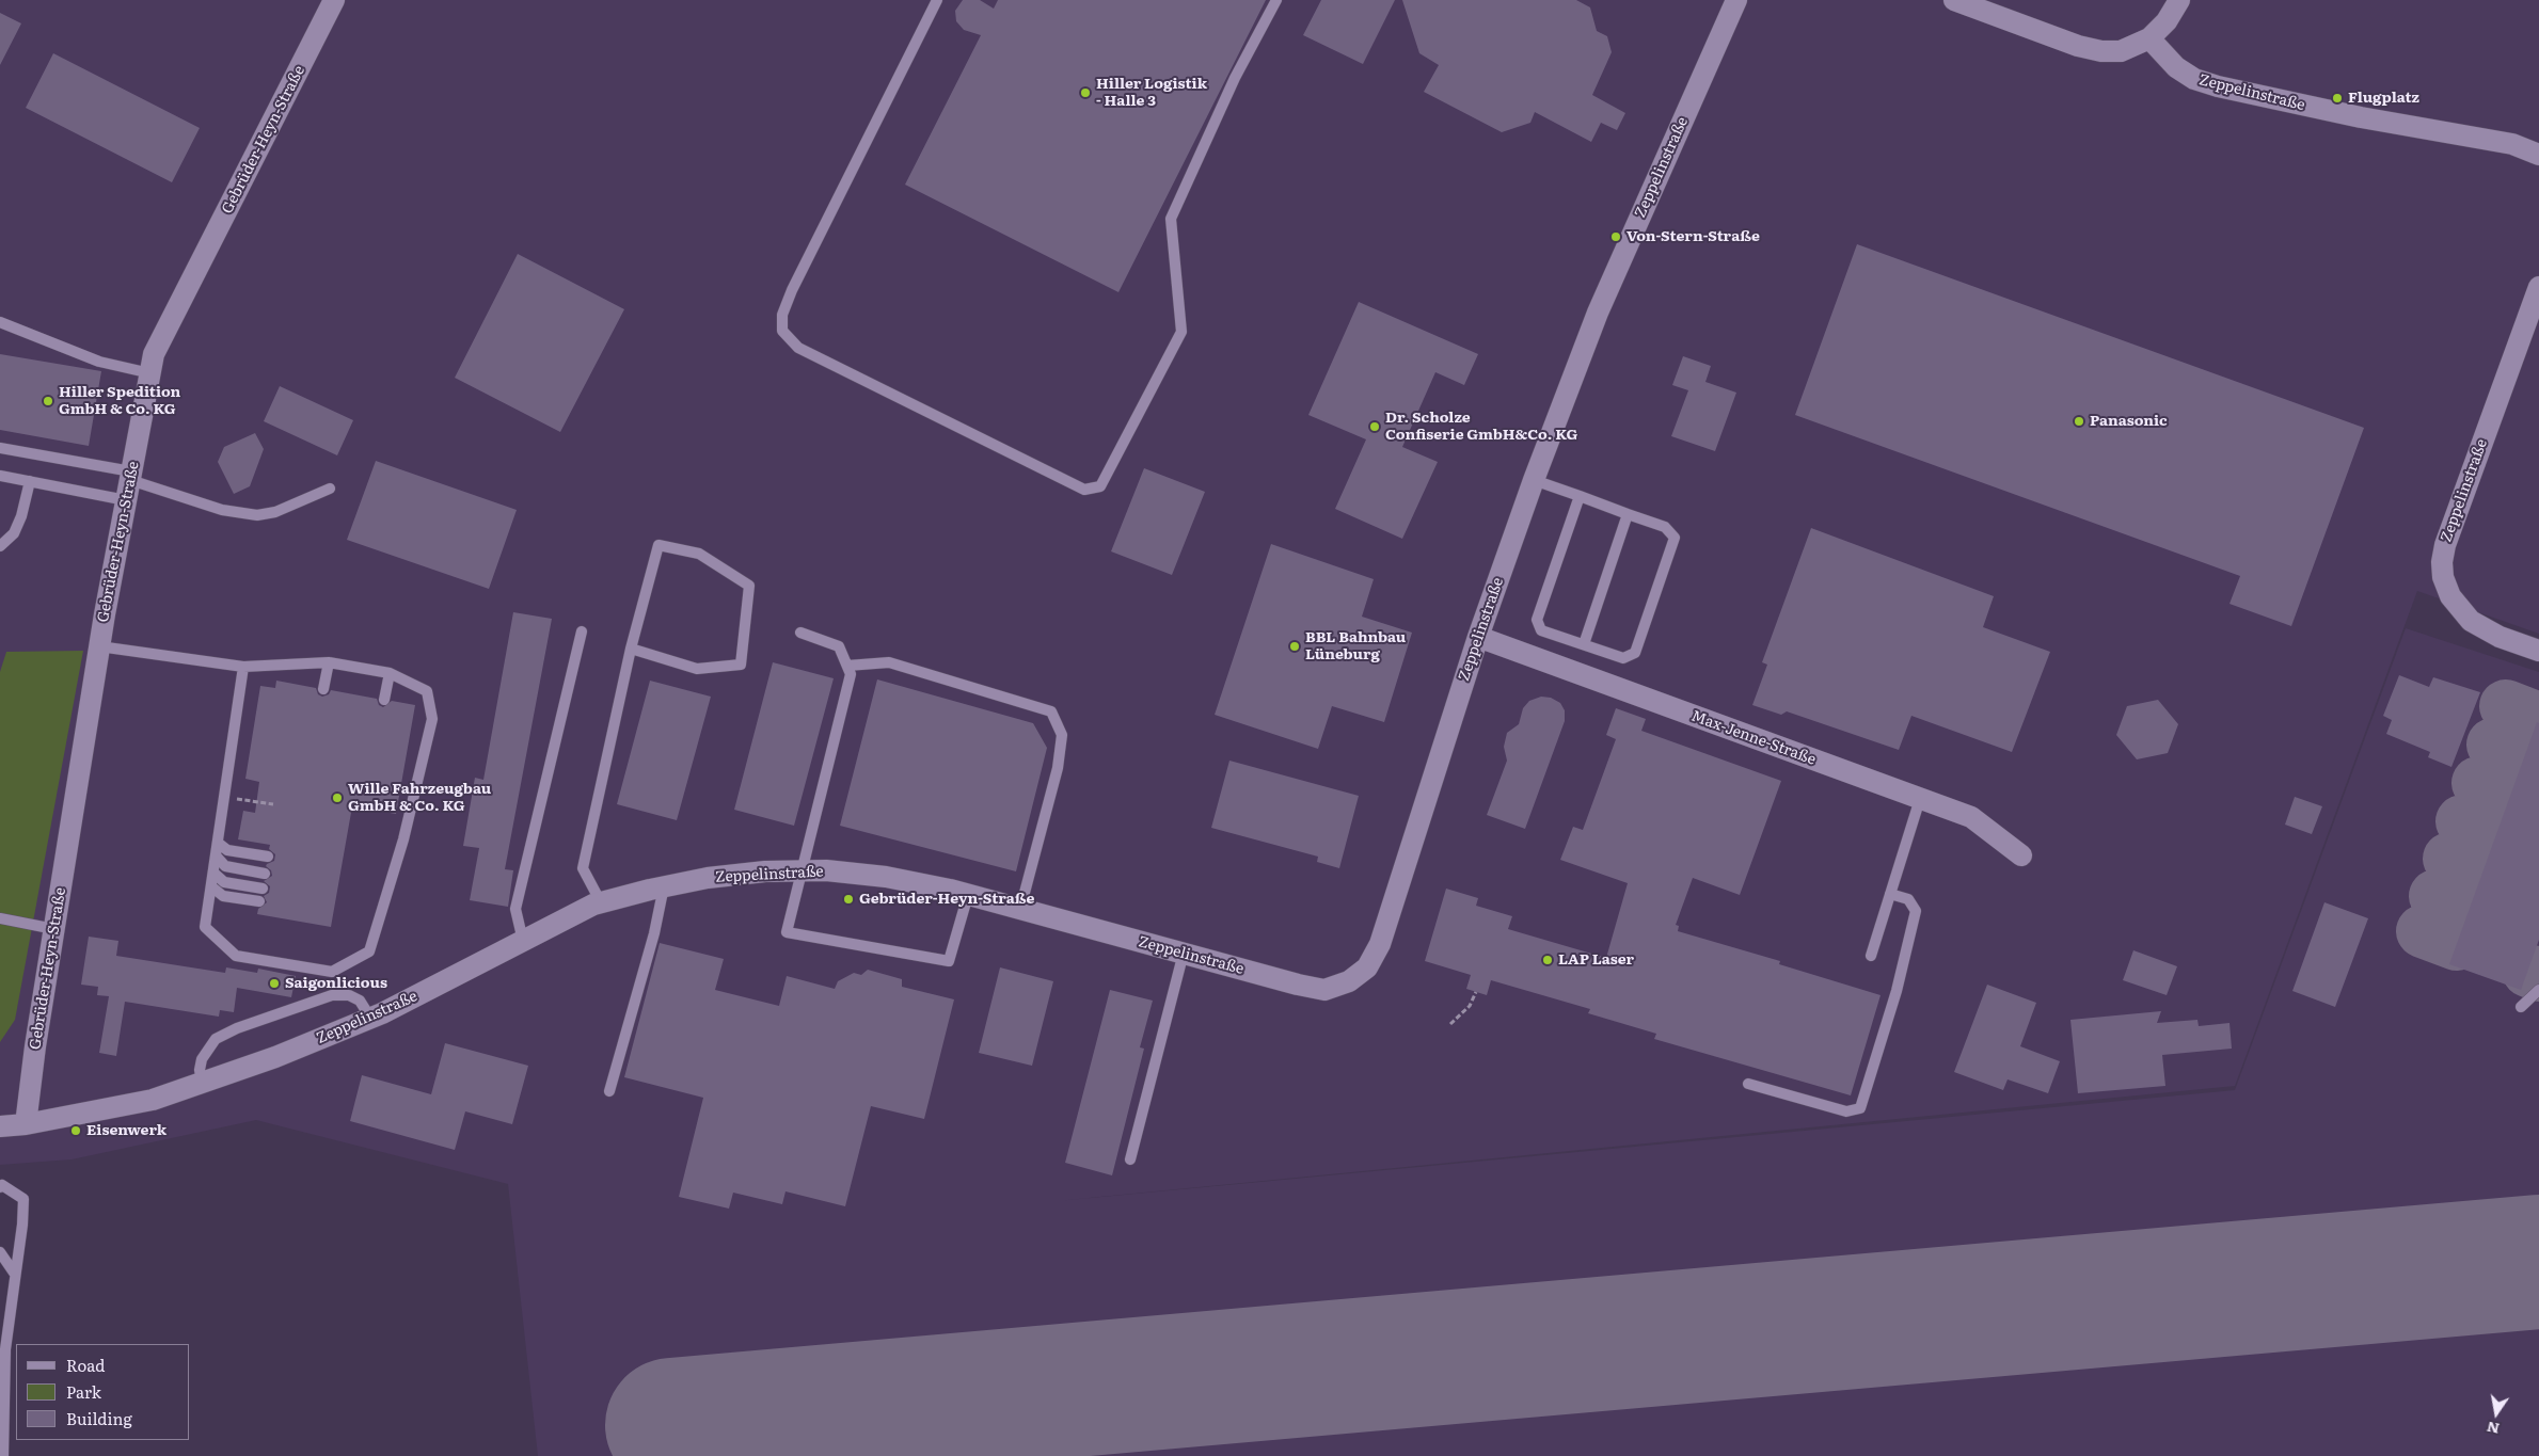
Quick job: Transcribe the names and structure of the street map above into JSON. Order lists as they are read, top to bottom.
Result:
{
  "streets": {
    "street": ["Zeppelinstraße", "Gebrüder-Heyn-Straße", "Max-Jenne-Straße"]
  },
  "crossings": [
    ["Zeppelinstraße", "Gebrüder-Heyn-Straße"],
    ["Zeppelinstraße", "Max-Jenne-Straße"]
  ],
  "places": [
    "Hiller Logistik - Halle 3",
    "Flugplatz",
    "Von-Stern-Straße",
    "Hiller Spedition GmbH & Co. KG",
    "Panasonic",
    "Dr. Scholze Confiserie GmbH&Co. KG",
    "BBL Bahnbau Lüneburg",
    "Wille Fahrzeugbau GmbH & Co. KG",
    "Gebrüder-Heyn-Straße",
    "LAP Laser",
    "Saigonlicious",
    "Eisenwerk"
  ],
  "legend": ["Road", "Park", "Building"],
  "north": "bottom"
}
